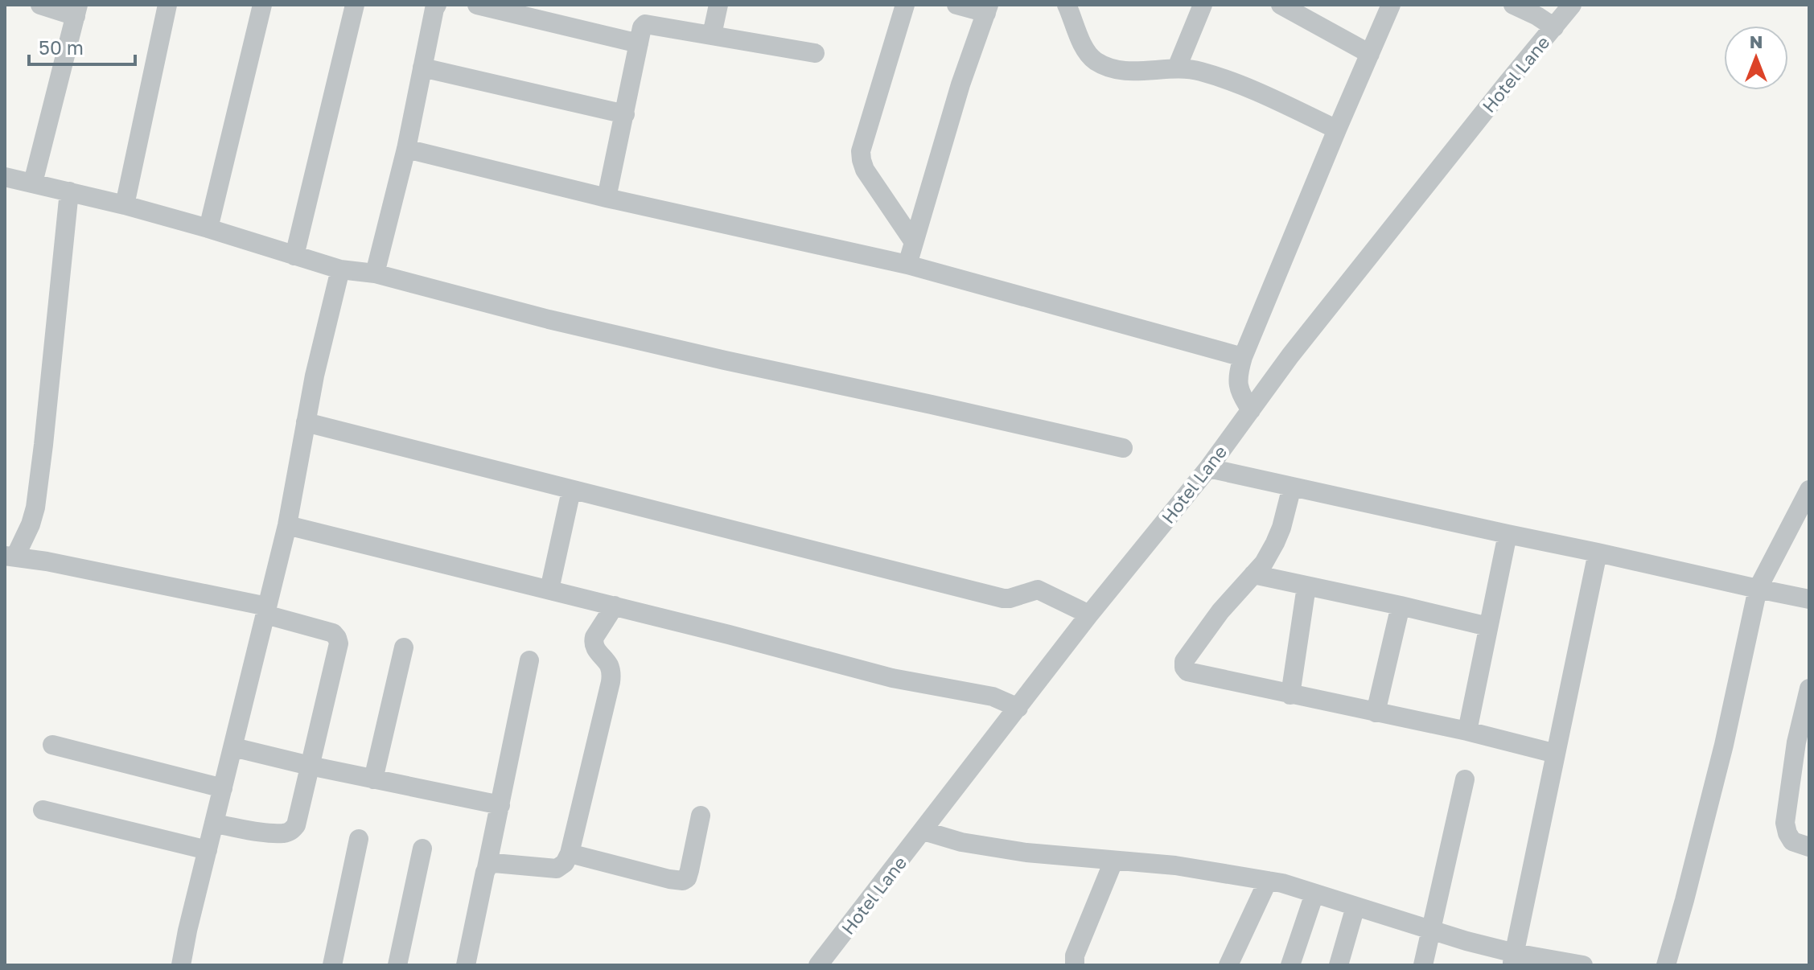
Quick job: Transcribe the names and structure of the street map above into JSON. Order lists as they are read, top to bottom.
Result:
{
  "streets": {
    "street": ["Hotel Lane"]
  },
  "scale_bar": "50 m",
  "north": "top"
}
